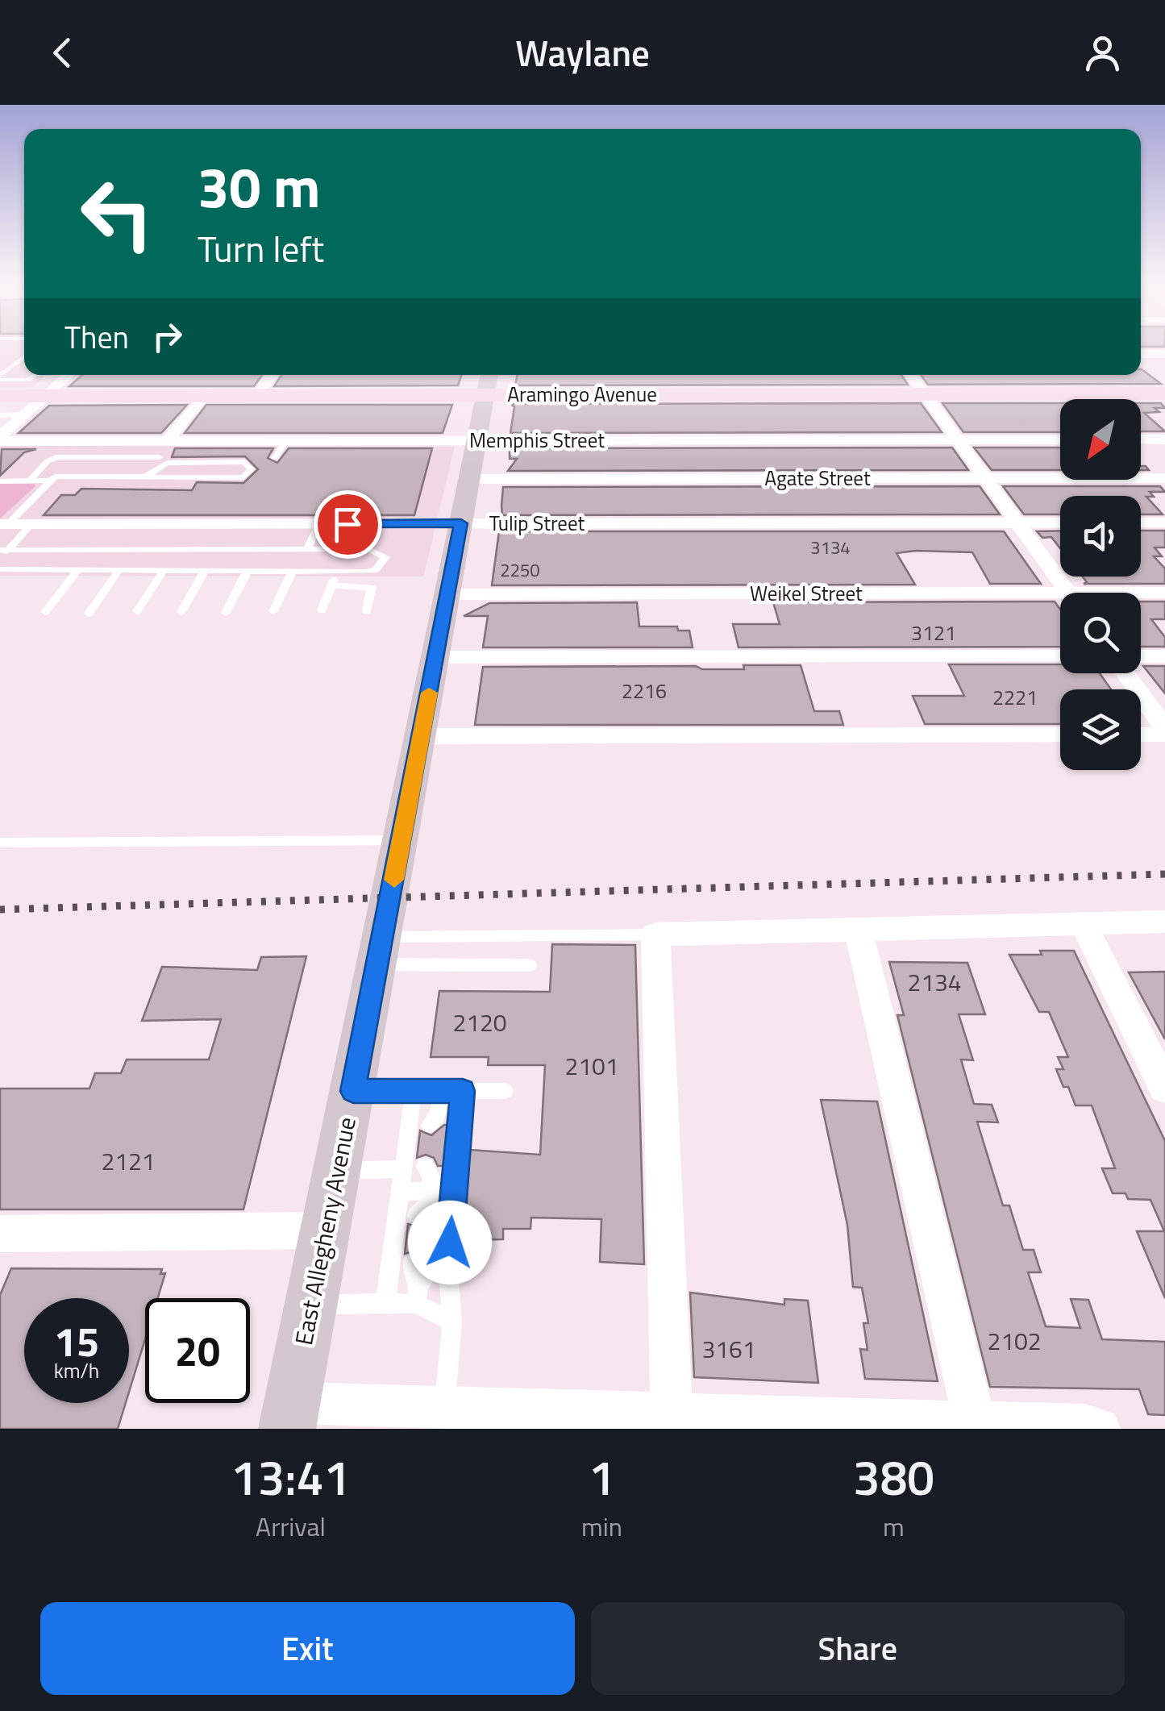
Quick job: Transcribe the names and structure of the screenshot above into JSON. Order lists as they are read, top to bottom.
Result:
{
  "streets": {
    "main road": ["Aramingo Avenue", "East Allegheny Avenue"],
    "street": [
      "Memphis Street",
      "Agate Street",
      "Tulip Street",
      "Weikel Street"
    ]
  },
  "crossings": [
    ["Aramingo Avenue", "East Allegheny Avenue"],
    ["Memphis Street", "East Allegheny Avenue"],
    ["Agate Street", "East Allegheny Avenue"],
    ["Tulip Street", "East Allegheny Avenue"],
    ["Weikel Street", "East Allegheny Avenue"]
  ],
  "house_numbers": [
    "3134",
    "2250",
    "3121",
    "2216",
    "2221",
    "2134",
    "2120",
    "2101",
    "2121",
    "2102",
    "3161"
  ],
  "north": "bottom left",
  "page": {
    "header": "Waylane",
    "turn": ["30 m", "Turn left"],
    "then": "Then",
    "speed": "15 km/h",
    "limit": "20",
    "eta": [
      "13:41",
      "Arrival",
      "1",
      "min",
      "380",
      "m"
    ],
    "buttons": ["Exit", "Share"]
  }
}
